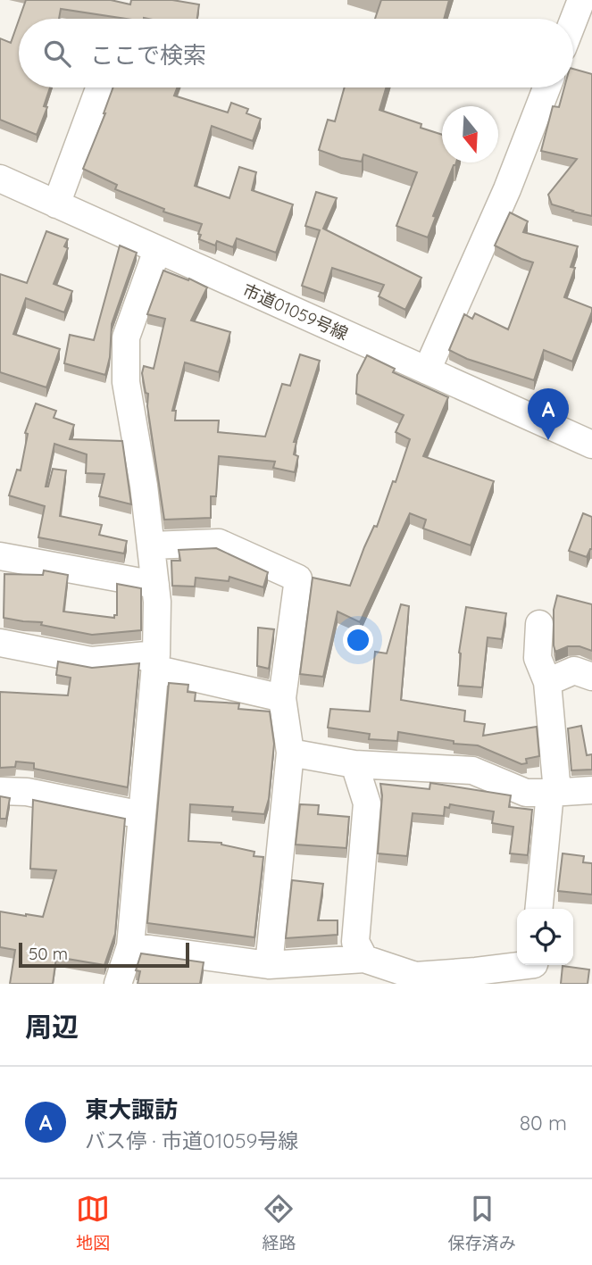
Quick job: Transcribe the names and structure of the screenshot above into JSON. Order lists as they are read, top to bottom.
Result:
{
  "streets": {
    "street": ["市道01059号線"]
  },
  "scale_bar": "50 m",
  "north": "bottom",
  "page": {
    "search": "ここで検索",
    "pins": "A",
    "scale": "50 m",
    "heading": "周辺",
    "list": [
      {
        "mark": "A",
        "name": "東大諏訪",
        "note": "バス停 · 市道01059号線",
        "value": "80 m"
      }
    ],
    "nav": ["地図", "経路", "保存済み"]
  }
}
